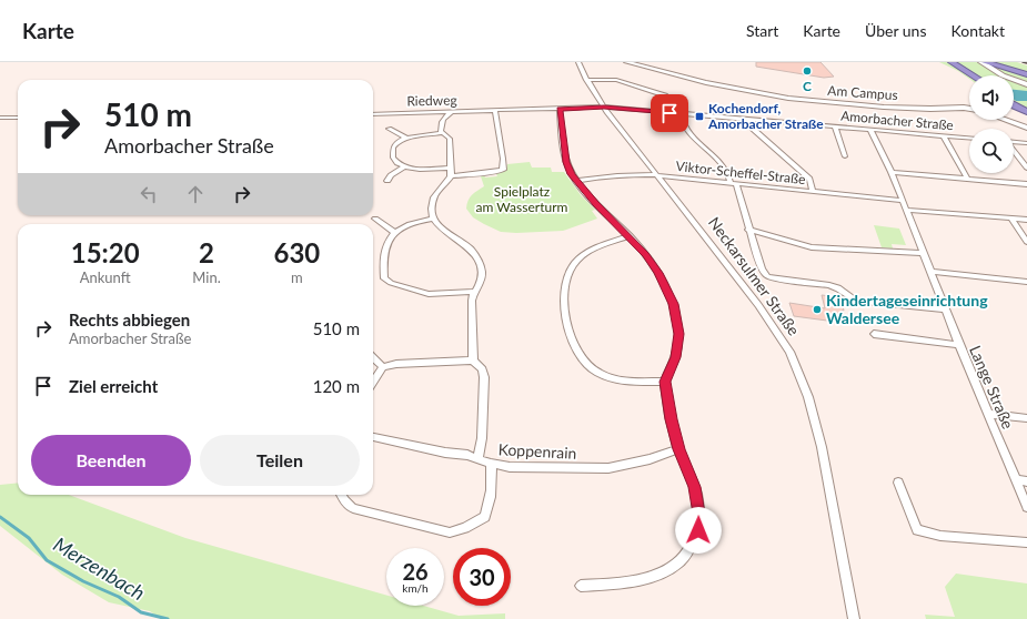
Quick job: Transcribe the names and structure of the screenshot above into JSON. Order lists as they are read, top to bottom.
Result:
{
  "streets": {
    "street": [
      "Am Campus",
      "Riedweg",
      "Amorbacher Straße",
      "Viktor-Scheffel-Straße",
      "Neckarsulmer Straße",
      "Lange Straße",
      "Koppenrain"
    ]
  },
  "crossings": [
    ["Riedweg", "Amorbacher Straße"],
    ["Amorbacher Straße", "Neckarsulmer Straße"],
    ["Amorbacher Straße", "Lange Straße"],
    ["Viktor-Scheffel-Straße", "Neckarsulmer Straße"],
    ["Viktor-Scheffel-Straße", "Lange Straße"]
  ],
  "water": ["Merzenbach"],
  "parks": ["Spielplatz am Wasserturm"],
  "places": {
    "other": ["C", "Kindertageseinrichtung Waldersee"],
    "transit": ["Kochendorf, Amorbacher Straße"]
  },
  "page": {
    "header": "Karte",
    "nav": [
      "Start",
      "Karte",
      "Über uns",
      "Kontakt"
    ],
    "turn": ["510 m", "Amorbacher Straße"],
    "eta": [
      "15:20",
      "Ankunft",
      "2",
      "Min.",
      "630",
      "m"
    ],
    "list": [
      {
        "name": "Rechts abbiegen",
        "note": "Amorbacher Straße",
        "value": "510 m"
      },
      {
        "name": "Ziel erreicht",
        "value": "120 m"
      }
    ],
    "buttons": ["Beenden", "Teilen"],
    "speed": "26 km/h",
    "limit": "30"
  }
}
